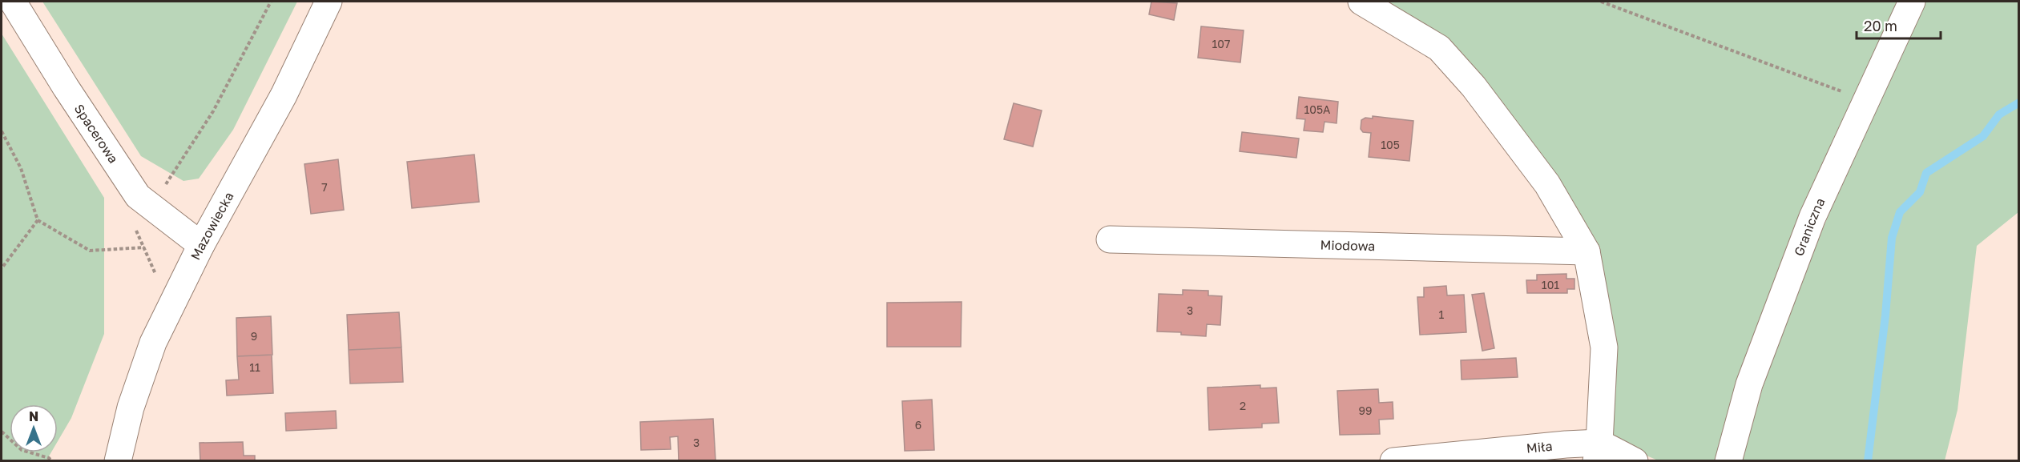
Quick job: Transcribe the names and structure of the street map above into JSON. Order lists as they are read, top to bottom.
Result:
{
  "streets": {
    "street": [
      "Spacerowa",
      "Mazowiecka",
      "Graniczna",
      "Miodowa",
      "Miła"
    ]
  },
  "crossings": [
    ["Spacerowa", "Mazowiecka"]
  ],
  "house_numbers": [
    "107",
    "105A",
    "105",
    "7",
    "101",
    "3",
    "1",
    "9",
    "11",
    "2",
    "99",
    "6",
    "3"
  ],
  "scale_bar": "20 m",
  "north": "top"
}
